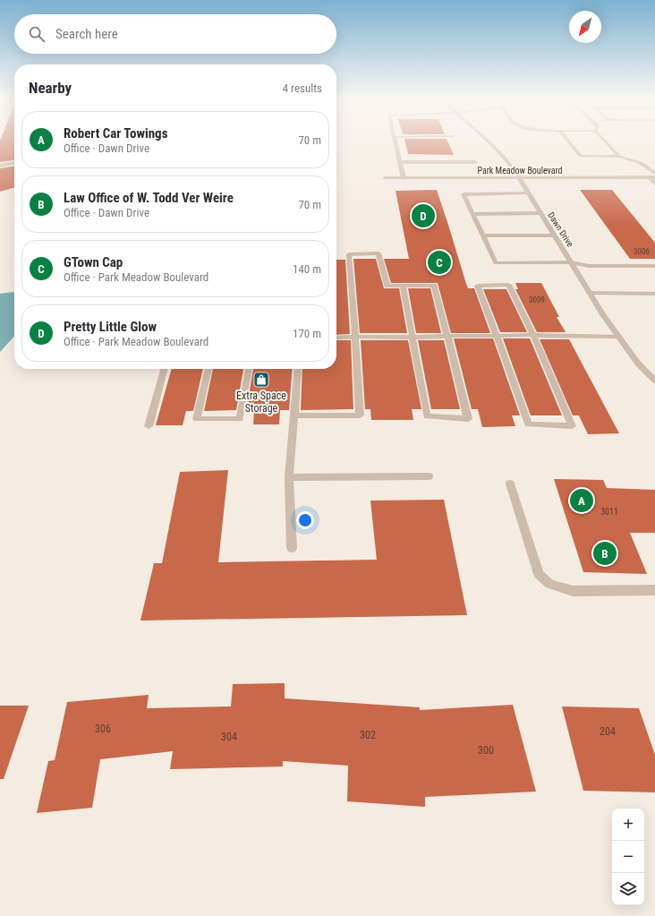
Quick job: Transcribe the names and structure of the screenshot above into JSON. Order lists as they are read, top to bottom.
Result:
{
  "streets": {
    "street": ["Park Meadow Boulevard", "Dawn Drive"]
  },
  "crossings": [
    ["Park Meadow Boulevard", "Dawn Drive"]
  ],
  "places": {
    "shop": ["Extra Space Storage"]
  },
  "house_numbers": [
    "3006",
    "3009",
    "3011",
    "306",
    "204",
    "302",
    "304",
    "300"
  ],
  "north": "bottom left",
  "page": {
    "search": "Search here",
    "heading": ["Nearby", "4 results"],
    "list": [
      {
        "mark": "A",
        "name": "Robert Car Towings",
        "note": "Office · Dawn Drive",
        "value": "70 m"
      },
      {
        "mark": "B",
        "name": "Law Office of W. Todd Ver Weire",
        "note": "Office · Dawn Drive",
        "value": "70 m"
      },
      {
        "mark": "C",
        "name": "GTown Cap",
        "note": "Office · Park Meadow Boulevard",
        "value": "140 m"
      },
      {
        "mark": "D",
        "name": "Pretty Little Glow",
        "note": "Office · Park Meadow Boulevard",
        "value": "170 m"
      }
    ],
    "pins": [
      "D",
      "C",
      "A",
      "B"
    ],
    "map_buttons": ["+", "−"]
  }
}
